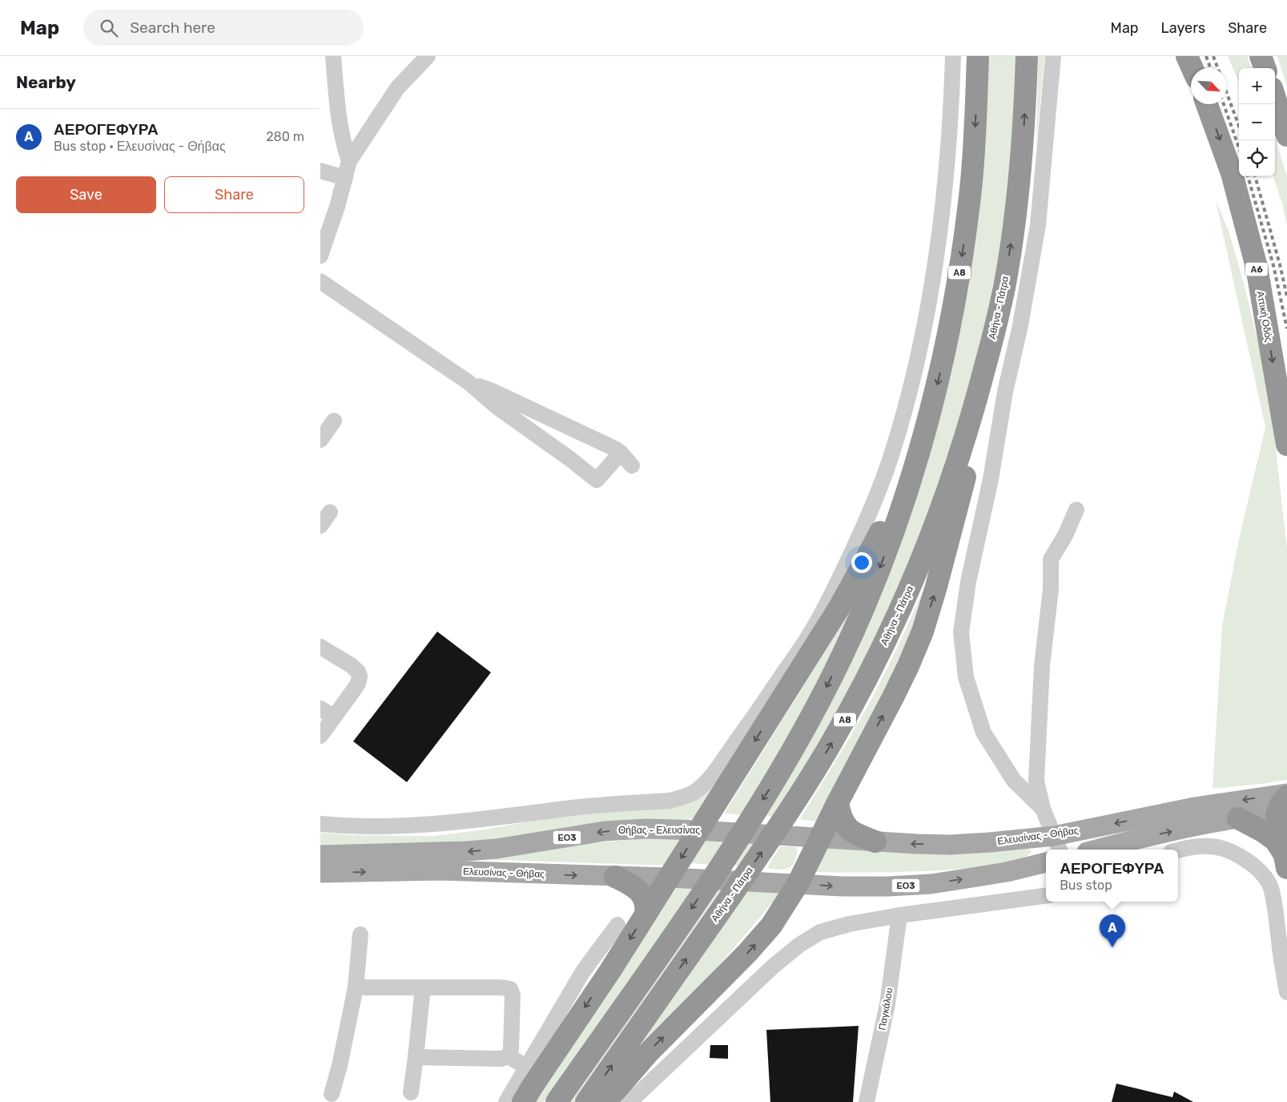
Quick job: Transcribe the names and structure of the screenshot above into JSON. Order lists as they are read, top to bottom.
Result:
{
  "streets": {
    "highway": [
      "Α6",
      "Α8",
      "Αθήνα - Πάτρα",
      "Αττική Οδός"
    ],
    "main road": ["Θήβας - Ελευσίνας", "Ελευσίνας - Θήβας", "ΕΟ3"],
    "street": ["Παγκάλου"]
  },
  "crossings": [
    ["Θήβας - Ελευσίνας", "Ελευσίνας - Θήβας"],
    ["Ελευσίνας - Θήβας", "ΕΟ3"]
  ],
  "one_way": ["Αττική Οδός", "Θήβας - Ελευσίνας"],
  "north": "bottom right",
  "page": {
    "header": "Map",
    "search": "Search here",
    "nav": ["Map", "Layers", "Share"],
    "heading": "Nearby",
    "map_buttons": ["+", "−"],
    "list": [
      {
        "mark": "A",
        "name": "ΑΕΡΟΓΕΦΥΡΑ",
        "note": "Bus stop · Ελευσίνας - Θήβας",
        "value": "280 m"
      }
    ],
    "buttons": ["Save", "Share"],
    "popup": ["ΑΕΡΟΓΕΦΥΡΑ", "Bus stop"],
    "pins": "A"
  }
}
